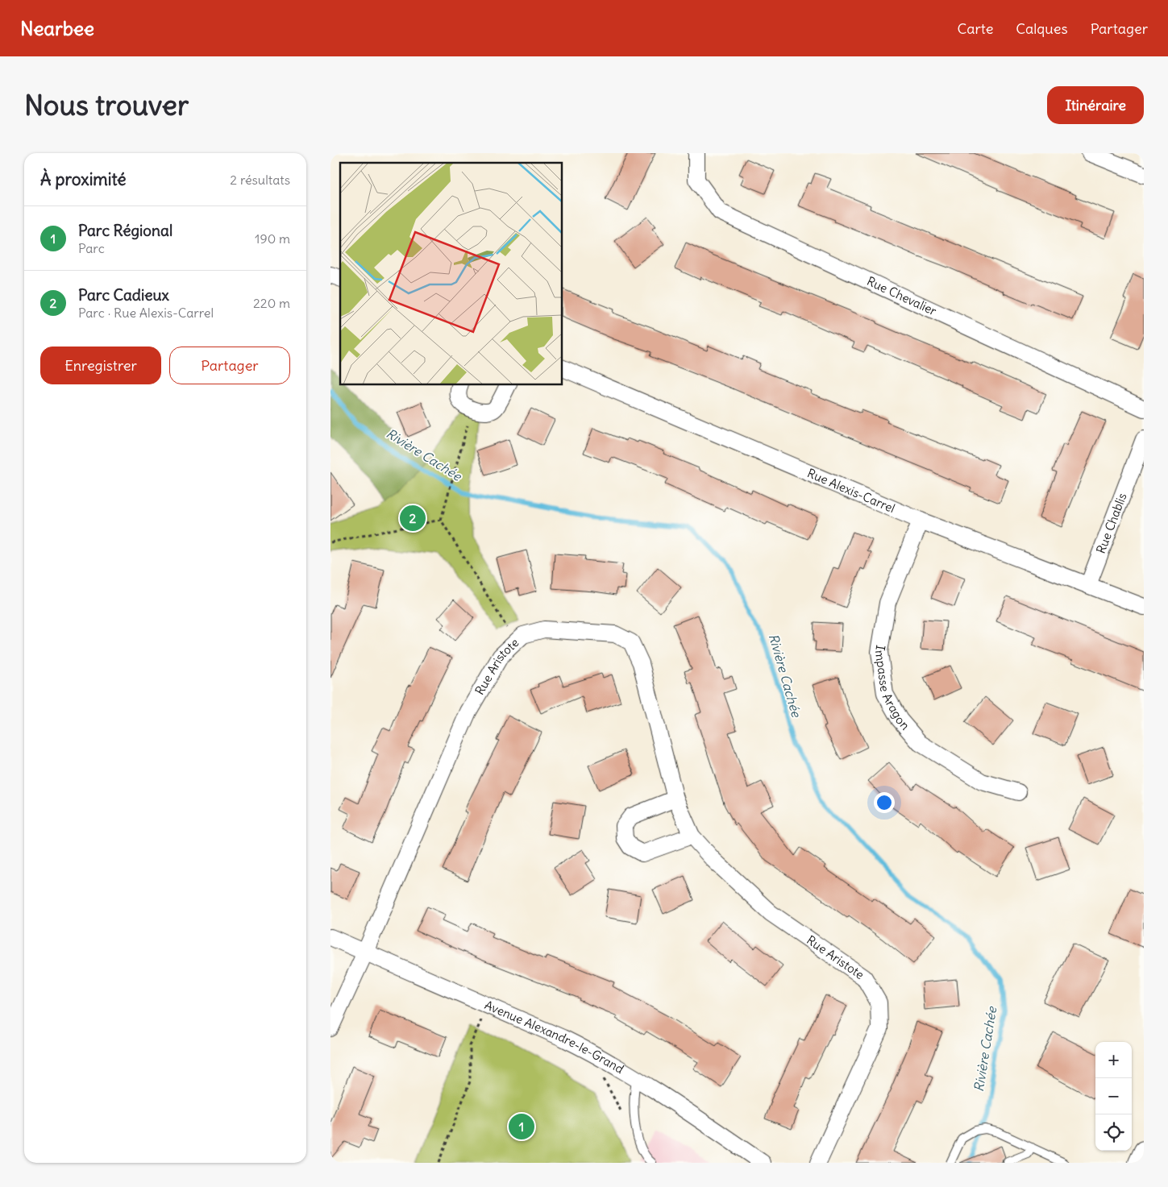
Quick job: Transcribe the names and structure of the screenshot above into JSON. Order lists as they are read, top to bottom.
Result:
{
  "streets": {
    "street": [
      "Rue Chevalier",
      "Rue Alexis-Carrel",
      "Rue Chablis",
      "Rue Aristote",
      "Impasse Aragon",
      "Avenue Alexandre-le-Grand"
    ]
  },
  "crossings": [
    ["Rue Alexis-Carrel", "Rue Chablis"],
    ["Rue Alexis-Carrel", "Impasse Aragon"],
    ["Rue Aristote", "Avenue Alexandre-le-Grand"]
  ],
  "water": ["Rivière Cachée"],
  "page": {
    "header": "Nearbee",
    "nav": ["Carte", "Calques", "Partager"],
    "buttons": [
      "Itinéraire",
      ["Enregistrer", "Partager"]
    ],
    "title": "Nous trouver",
    "heading": ["À proximité", "2 résultats"],
    "list": [
      {
        "mark": "1",
        "name": "Parc Régional",
        "note": "Parc",
        "value": "190 m"
      },
      {
        "mark": "2",
        "name": "Parc Cadieux",
        "note": "Parc · Rue Alexis-Carrel",
        "value": "220 m"
      }
    ],
    "pins": ["2", "1"],
    "map_buttons": ["+", "−"]
  }
}
